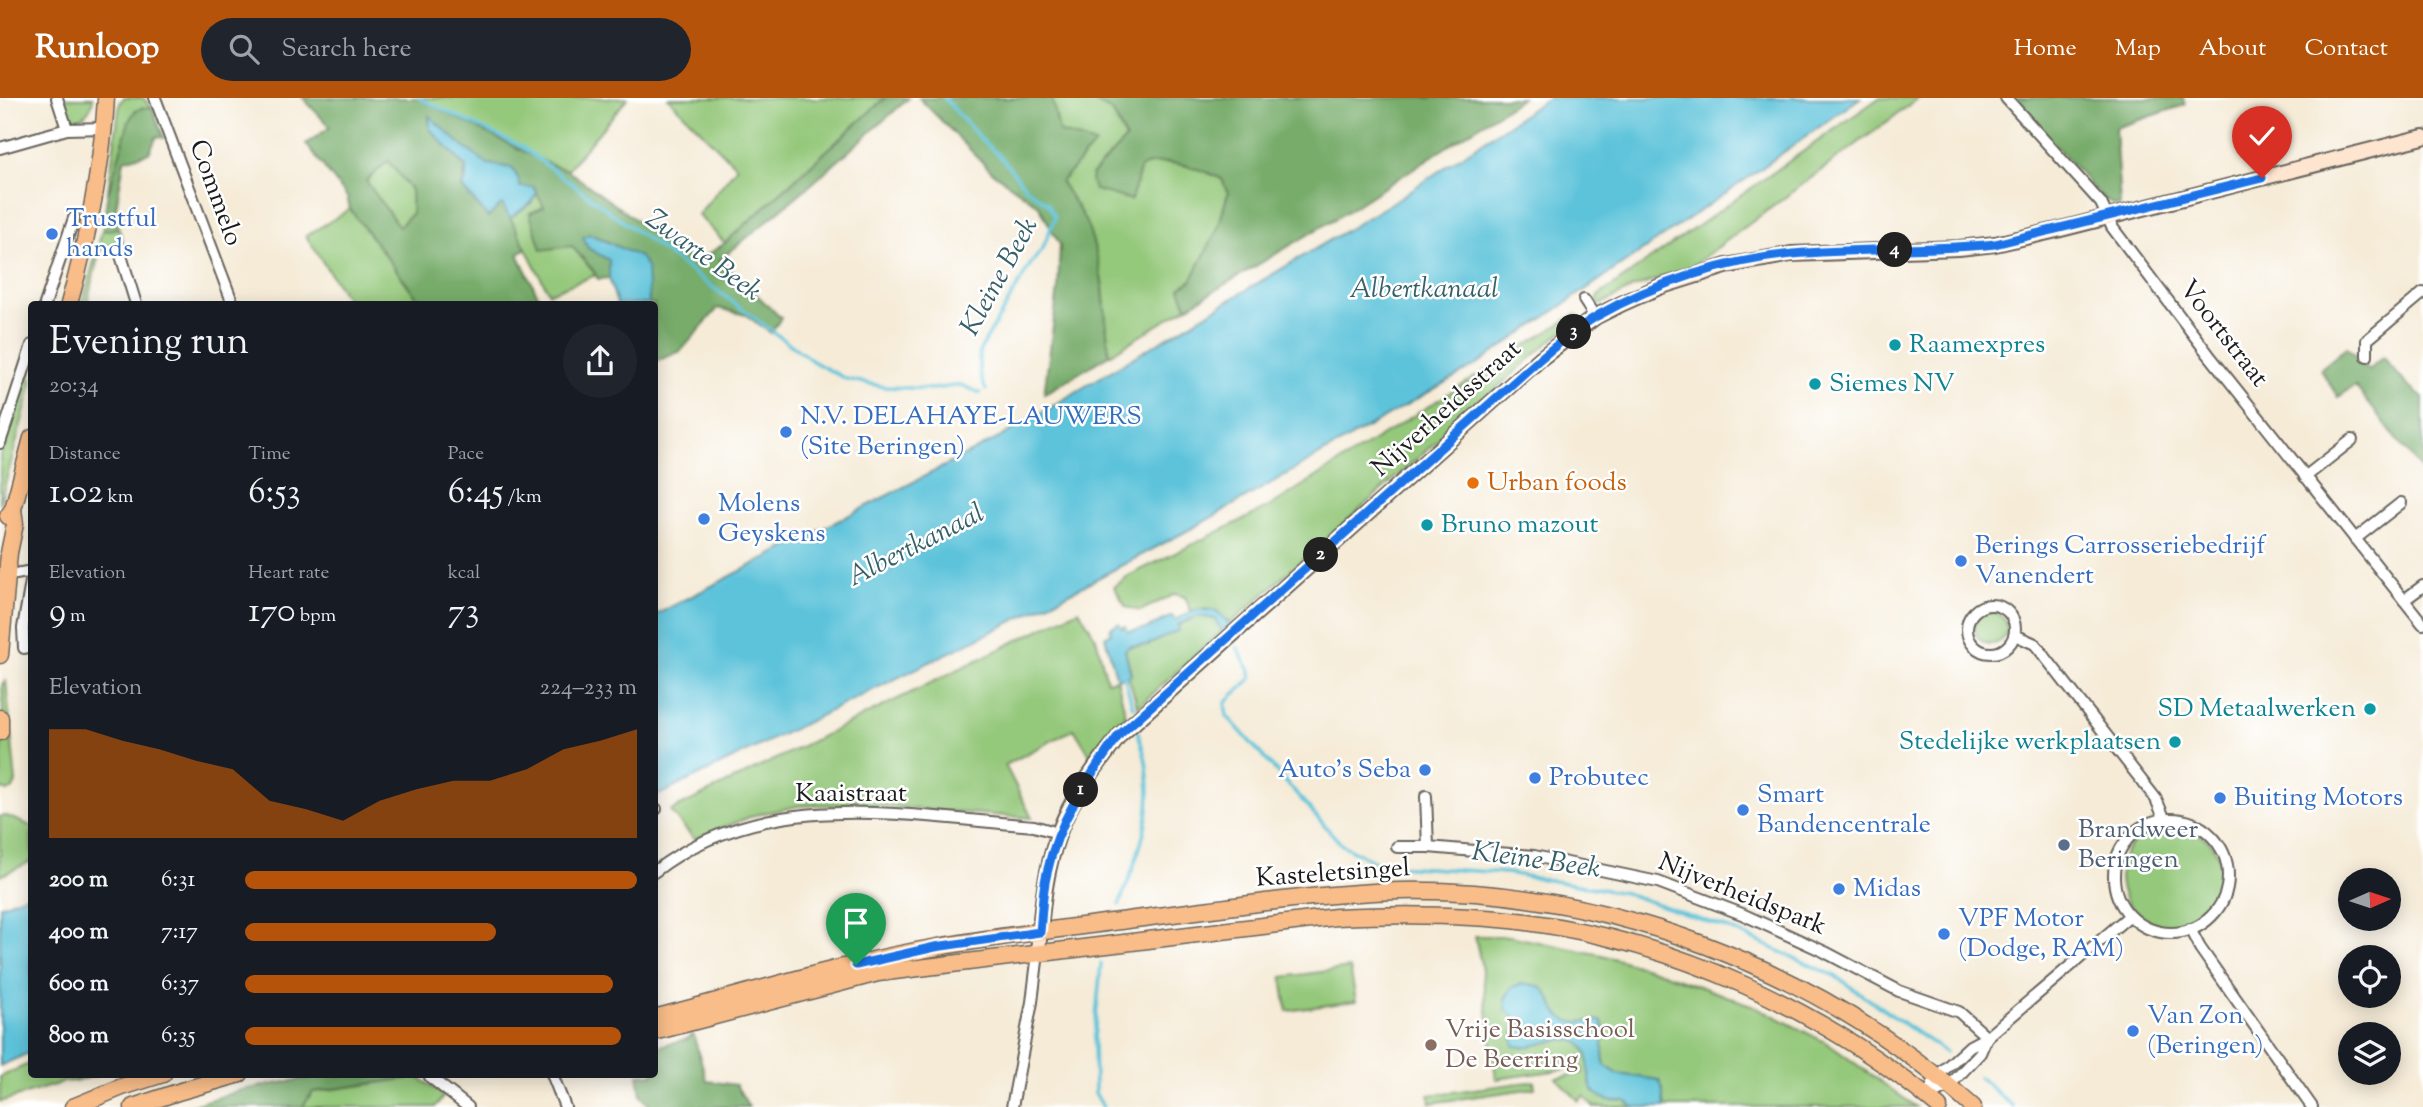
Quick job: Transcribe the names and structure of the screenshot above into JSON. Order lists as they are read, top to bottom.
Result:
{
  "streets": {
    "main road": ["Kasteletsingel"],
    "street": [
      "Commelo",
      "Voortstraat",
      "Nijverheidsstraat",
      "Kaaistraat",
      "Nijverheidspark"
    ]
  },
  "crossings": [
    ["Voortstraat", "Nijverheidsstraat"],
    ["Nijverheidsstraat", "Kaaistraat"],
    ["Nijverheidsstraat", "Kasteletsingel"]
  ],
  "water": ["Zwarte Beek", "Kleine Beek", "Albertkanaal"],
  "places": [
    "Trustful hands",
    "Raamexpres",
    "Siemes NV",
    "N.V. DELAHAYE-LAUWERS (Site Beringen)",
    "Urban foods",
    "Molens Geyskens",
    "Bruno mazout",
    "Berings Carrosseriebedrijf Vanendert",
    "SD Metaalwerken",
    "Stedelijke werkplaatsen",
    "Auto's Seba",
    "Probutec",
    "Buiting Motors",
    "Smart Bandencentrale",
    "Brandweer Beringen",
    "Midas",
    "VPF Motor (Dodge, RAM)",
    "Van Zon (Beringen)",
    "Vrije Basisschool De Beerring"
  ],
  "north": "right",
  "page": {
    "header": "Runloop",
    "search": "Search here",
    "nav": [
      "Home",
      "Map",
      "About",
      "Contact"
    ],
    "pins": [
      "4",
      "3",
      "2",
      "1"
    ],
    "heading": ["Evening run", "20:34"],
    "stats": [
      ["Distance", "1.02 km"],
      ["Time", "6:53"],
      ["Pace", "6:45 /km"],
      ["Elevation", "9 m"],
      ["Heart rate", "170 bpm"],
      ["kcal", "73"]
    ],
    "chart": ["Elevation", "224–233 m"],
    "list": [
      {
        "name": "200 m",
        "note": "6:31"
      },
      {
        "name": "400 m",
        "note": "7:17"
      },
      {
        "name": "600 m",
        "note": "6:37"
      },
      {
        "name": "800 m",
        "note": "6:35"
      }
    ]
  }
}
